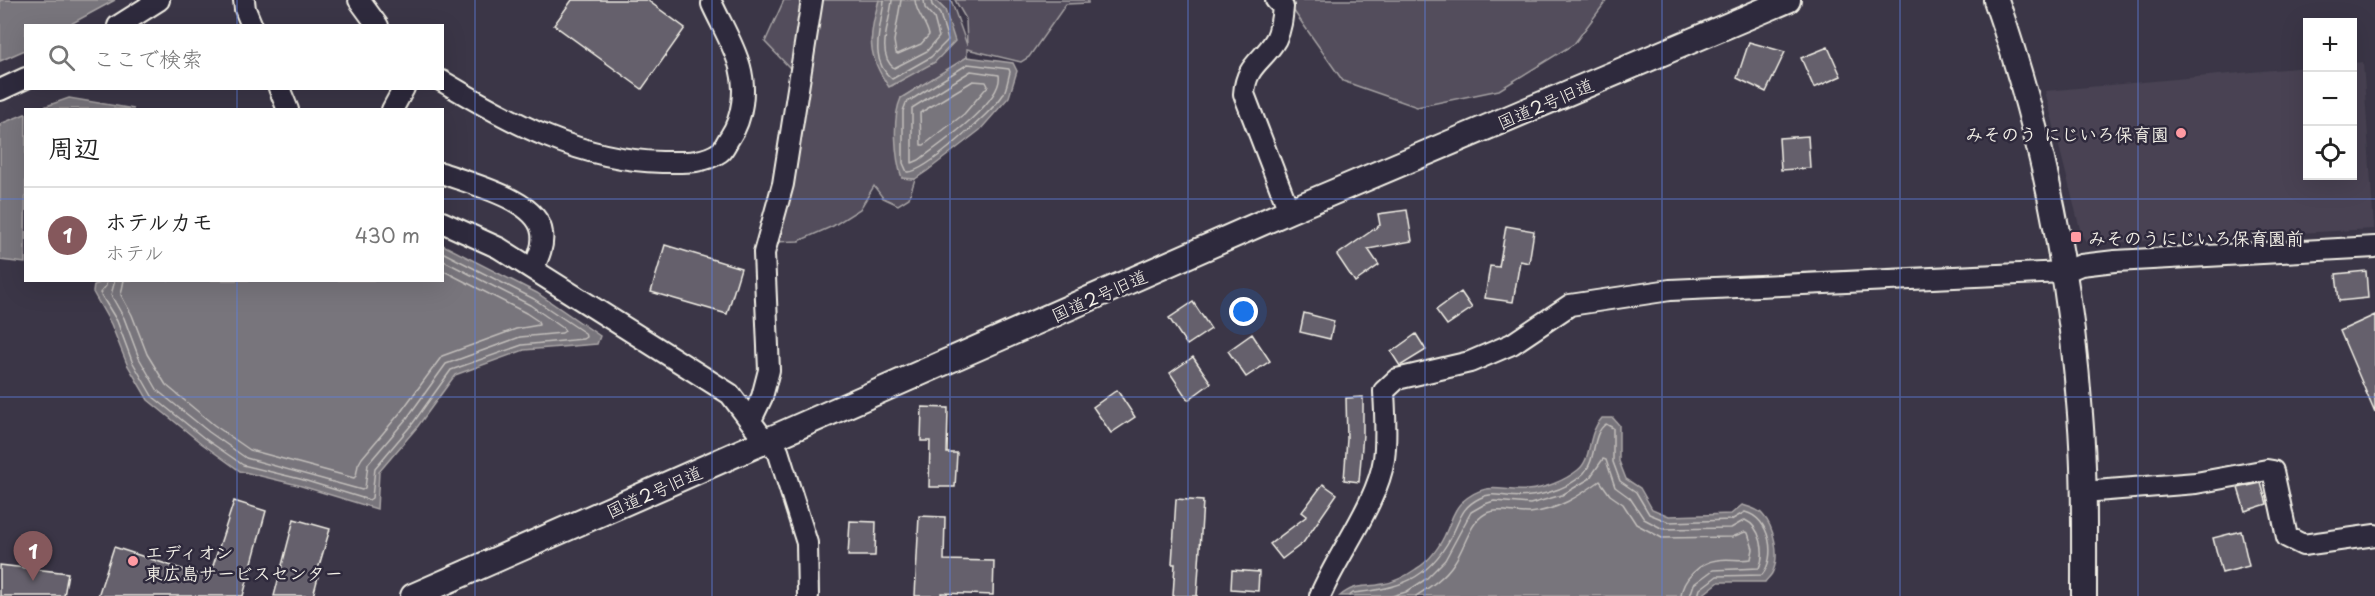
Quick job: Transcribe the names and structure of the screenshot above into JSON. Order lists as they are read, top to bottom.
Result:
{
  "streets": {
    "street": ["国道2号旧道"]
  },
  "places": {
    "other": ["みそのう にじいろ保育園", "エディオン 東広島サービスセンター"],
    "transit": ["みそのうにじいろ保育園前"]
  },
  "page": {
    "map_buttons": ["+", "−"],
    "search": "ここで検索",
    "heading": "周辺",
    "list": [
      {
        "mark": "1",
        "name": "ホテルカモ",
        "note": "ホテル",
        "value": "430 m"
      }
    ],
    "pins": "1"
  }
}
